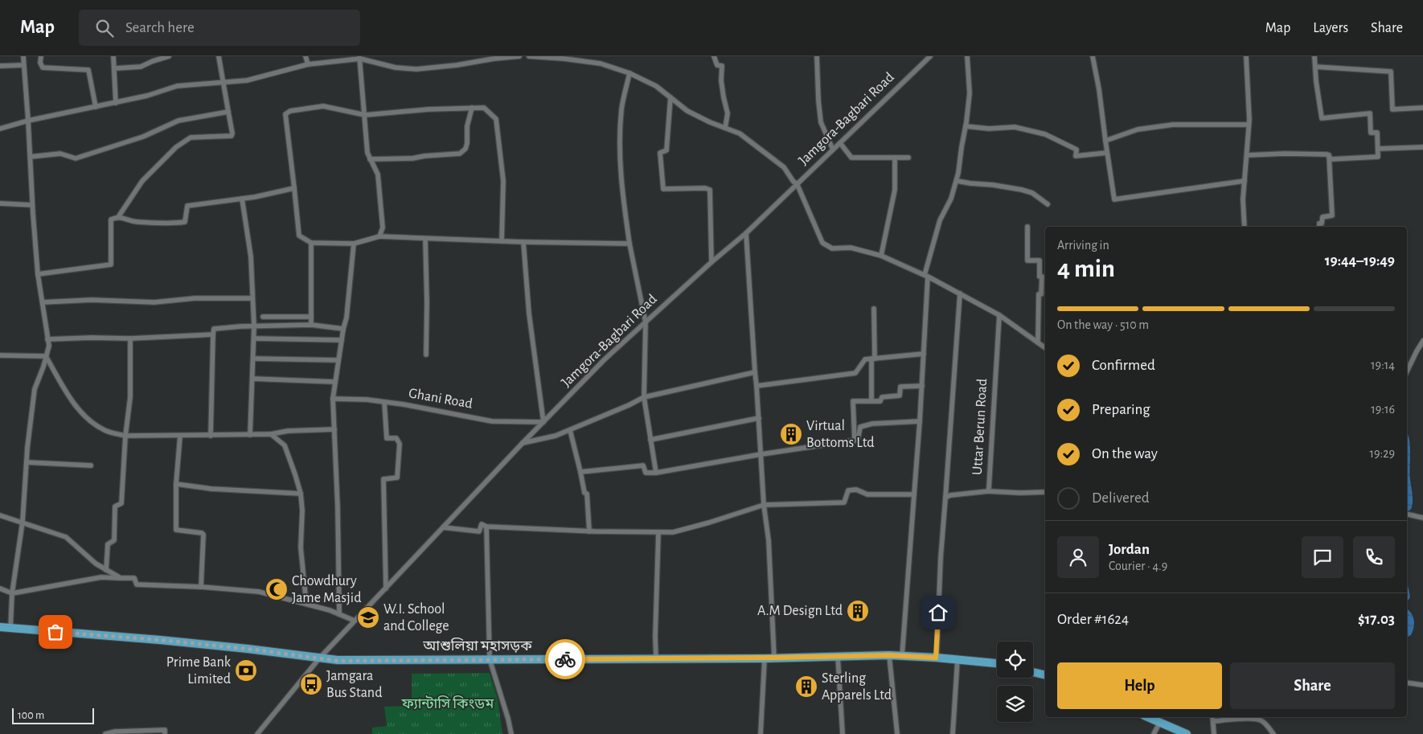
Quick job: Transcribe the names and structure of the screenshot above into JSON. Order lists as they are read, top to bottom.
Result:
{
  "streets": {
    "highway": ["আশুলিয়া মহাসড়ক"],
    "street": ["Jamgora-Bagbari Road", "Ghani Road", "Uttar Berun Road"]
  },
  "crossings": [
    ["Jamgora-Bagbari Road", "Ghani Road"],
    ["Jamgora-Bagbari Road", "আশুলিয়া মহাসড়ক"]
  ],
  "parks": ["ফ্যান্টাসি কিংডম"],
  "places": {
    "building": ["Virtual Bottoms Ltd", "A.M Design Ltd", "Sterling Apparels Ltd"],
    "mosque": ["Chowdhury Jame Masjid"],
    "school or university": ["W.I. School and College"],
    "bank": ["Prime Bank Limited"],
    "bus stop": ["Jamgara Bus Stand"]
  },
  "scale_bar": "100 m",
  "page": {
    "header": "Map",
    "search": "Search here",
    "nav": ["Map", "Layers", "Share"],
    "heading": ["4 min", "Arriving in", "19:44–19:49"],
    "panel": [
      "Jordan",
      "Courier · 4.9",
      "Order #1624",
      "$17.03"
    ],
    "bar": "On the way · 510 m",
    "list": [
      ["Confirmed", "19:14"],
      ["Preparing", "19:16"],
      ["On the way", "19:29"],
      "Delivered"
    ],
    "buttons": ["Help", "Share"],
    "scale": "100 m"
  }
}
